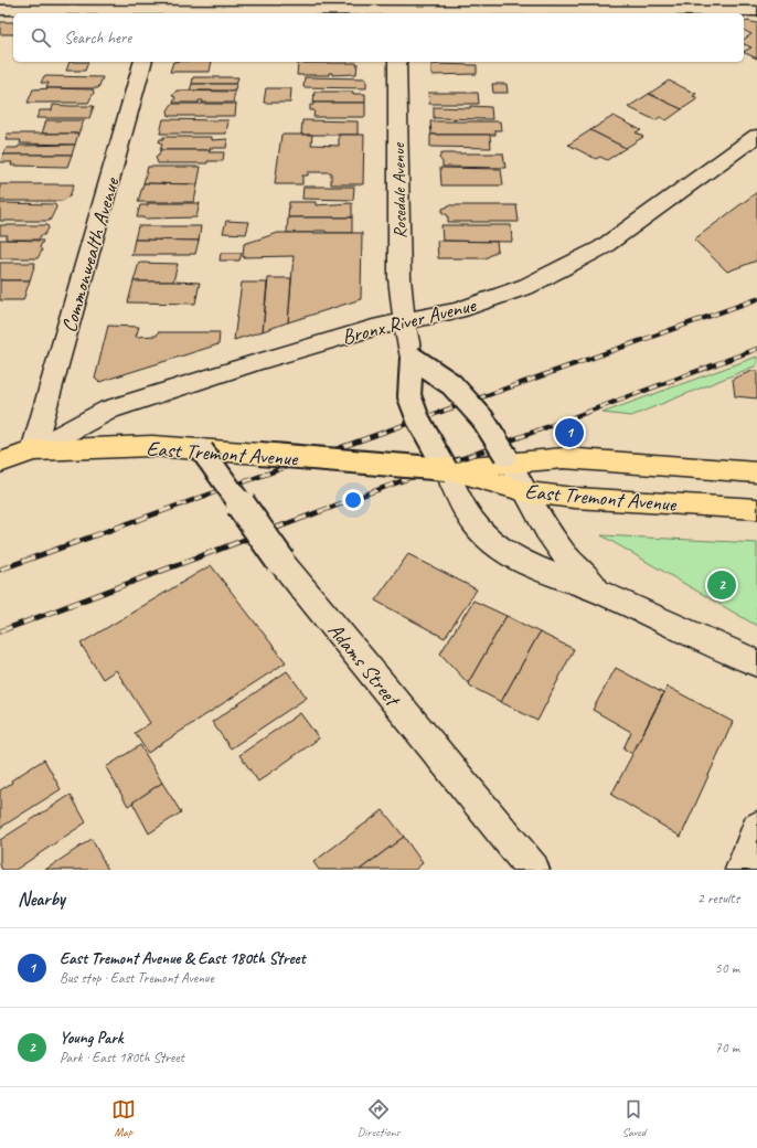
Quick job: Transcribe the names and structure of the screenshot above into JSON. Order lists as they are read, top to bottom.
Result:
{
  "streets": {
    "main road": ["East Tremont Avenue"],
    "street": [
      "Rosedale Avenue",
      "Commonwealth Avenue",
      "Bronx River Avenue",
      "Adams Street"
    ]
  },
  "crossings": [
    ["Rosedale Avenue", "Bronx River Avenue"],
    ["Rosedale Avenue", "East Tremont Avenue"],
    ["Commonwealth Avenue", "Bronx River Avenue"],
    ["Commonwealth Avenue", "East Tremont Avenue"],
    ["Bronx River Avenue", "East Tremont Avenue"],
    ["East Tremont Avenue", "Adams Street"]
  ],
  "page": {
    "search": "Search here",
    "pins": ["1", "2"],
    "heading": ["Nearby", "2 results"],
    "list": [
      {
        "mark": "1",
        "name": "East Tremont Avenue & East 180th Street",
        "note": "Bus stop · East Tremont Avenue",
        "value": "50 m"
      },
      {
        "mark": "2",
        "name": "Young Park",
        "note": "Park · East 180th Street",
        "value": "70 m"
      }
    ],
    "nav": ["Map", "Directions", "Saved"]
  }
}
